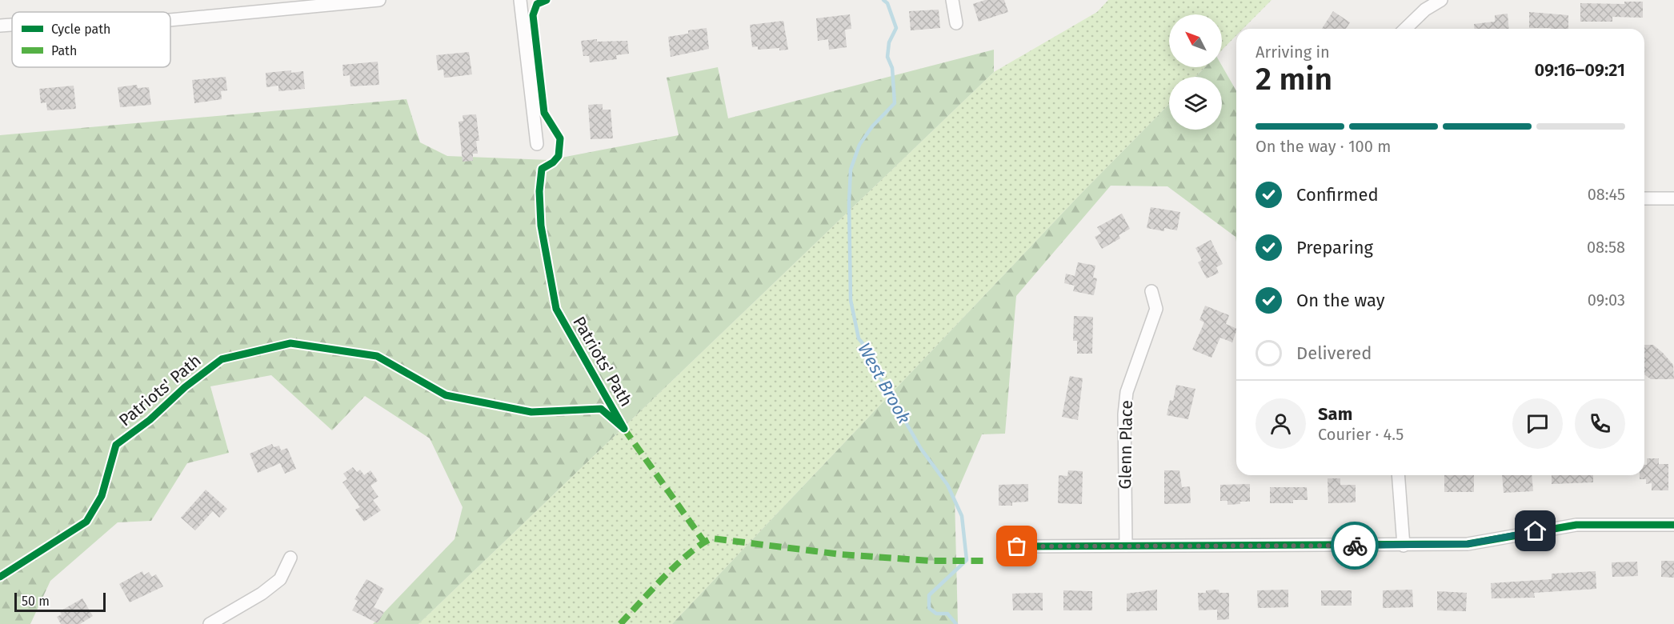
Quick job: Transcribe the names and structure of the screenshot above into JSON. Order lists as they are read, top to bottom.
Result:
{
  "streets": {
    "street": ["Glenn Place"],
    "cycle path": ["Patriots' Path"]
  },
  "water": ["West Brook"],
  "legend": ["Cycle path", "Path"],
  "scale_bar": "50 m",
  "north": "top left",
  "page": {
    "heading": ["2 min", "Arriving in", "09:16–09:21"],
    "panel": ["Sam", "Courier · 4.5"],
    "bar": "On the way · 100 m",
    "list": [
      ["Confirmed", "08:45"],
      ["Preparing", "08:58"],
      ["On the way", "09:03"],
      "Delivered"
    ],
    "scale": "50 m"
  }
}
